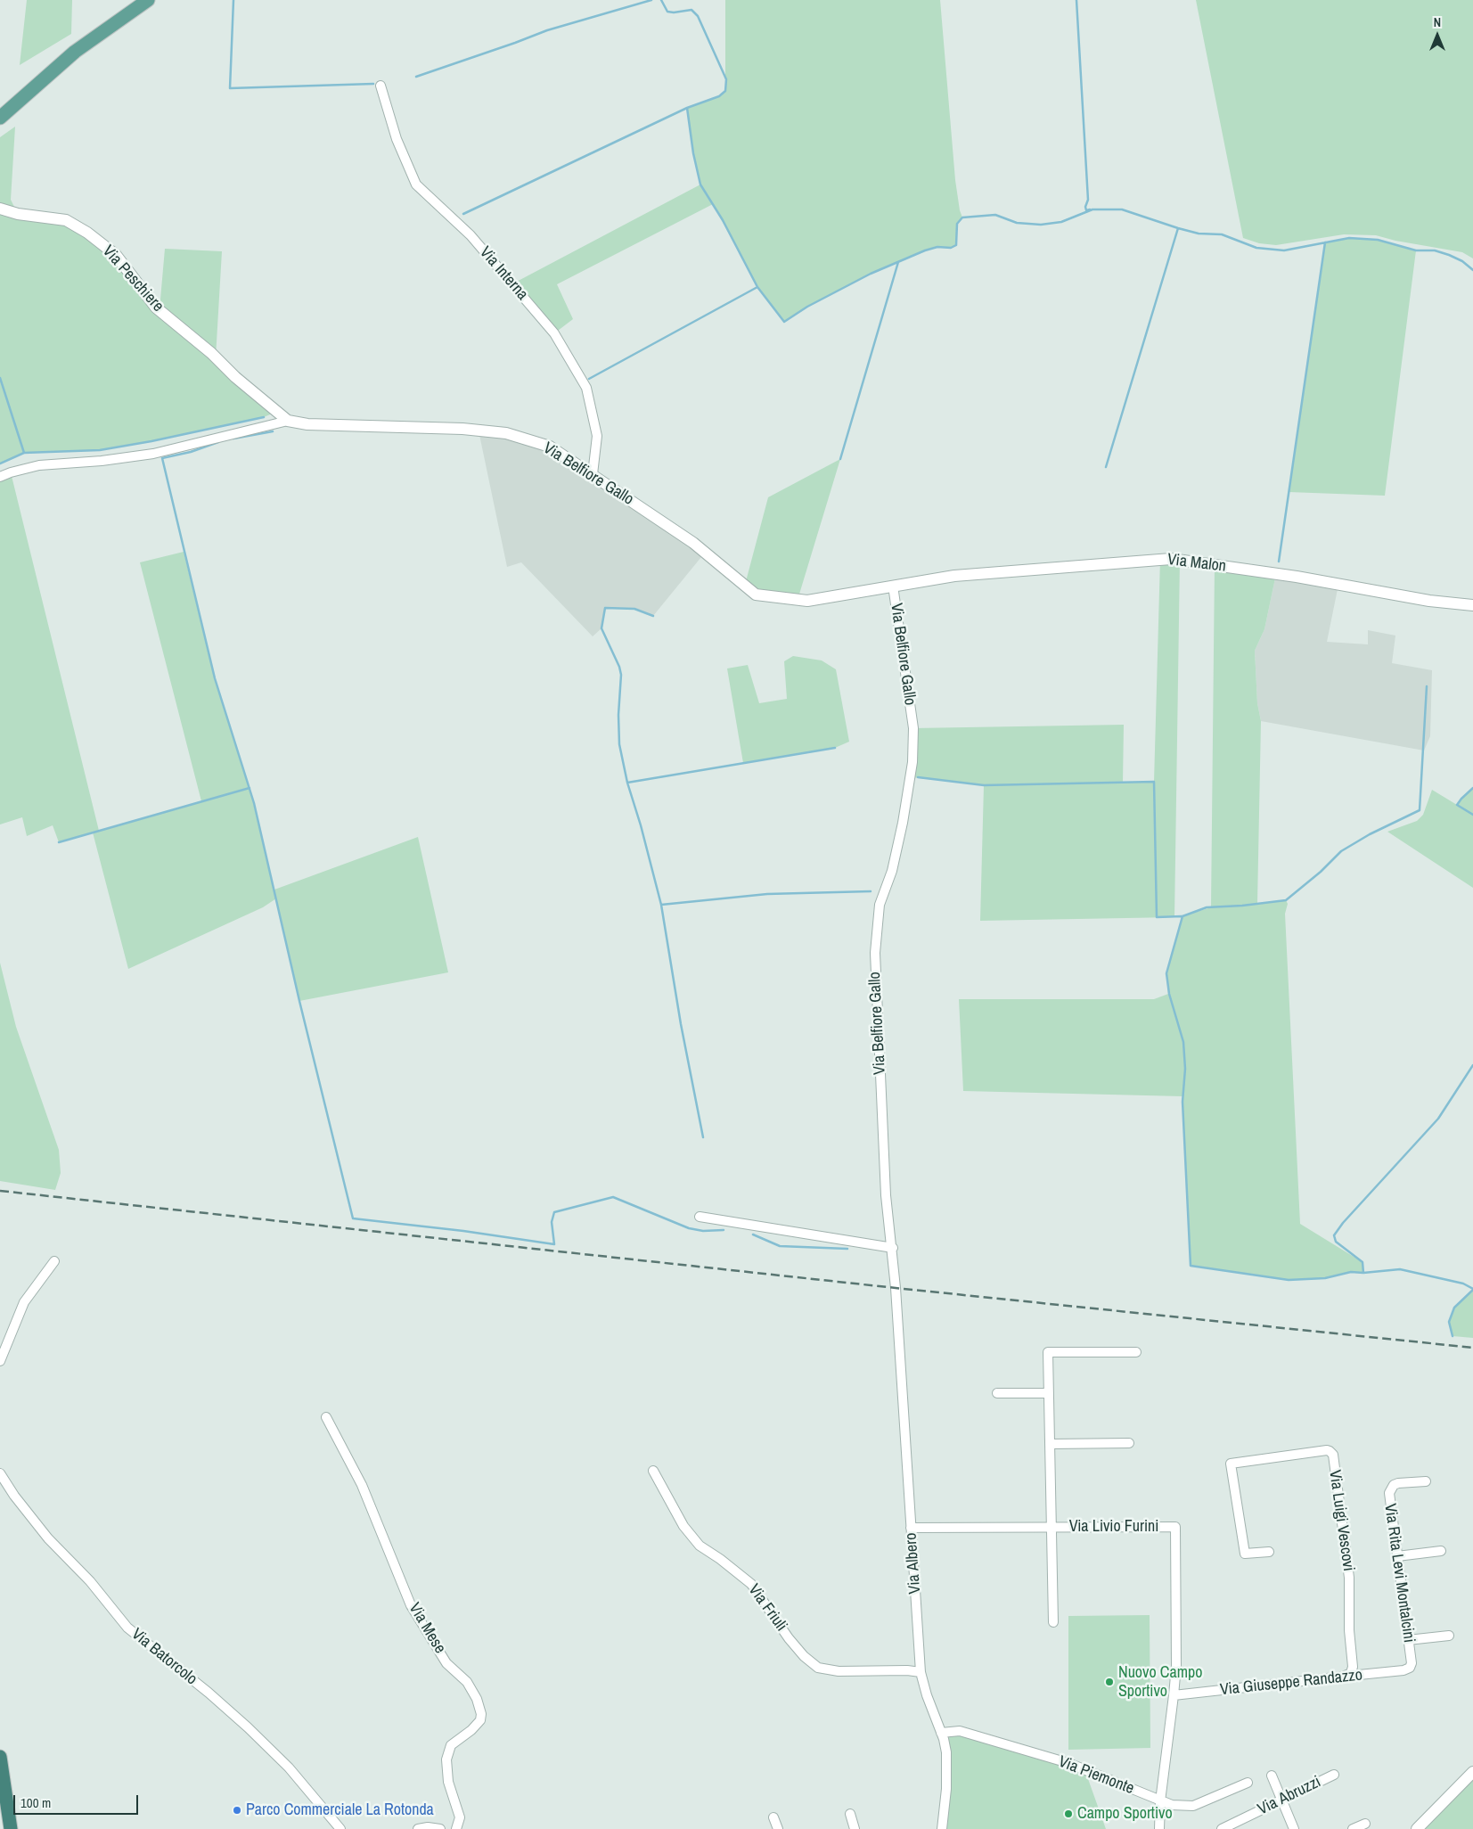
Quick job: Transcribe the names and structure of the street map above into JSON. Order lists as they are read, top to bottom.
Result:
{
  "streets": {
    "street": [
      "Via Interna",
      "Via Peschiere",
      "Via Belfiore Gallo",
      "Via Malon",
      "Via Luigi Vescovi",
      "Via Livio Furini",
      "Via Albero",
      "Via Rita Levi Montalcini",
      "Via Friuli",
      "Via Mese",
      "Via Batorcolo",
      "Via Giuseppe Randazzo",
      "Via Piemonte",
      "Via Abruzzi"
    ]
  },
  "crossings": [
    ["Via Interna", "Via Belfiore Gallo"],
    ["Via Peschiere", "Via Belfiore Gallo"],
    ["Via Belfiore Gallo", "Via Malon"],
    ["Via Belfiore Gallo", "Via Albero"],
    ["Via Luigi Vescovi", "Via Giuseppe Randazzo"],
    ["Via Livio Furini", "Via Albero"],
    ["Via Livio Furini", "Via Giuseppe Randazzo"],
    ["Via Albero", "Via Friuli"],
    ["Via Albero", "Via Piemonte"],
    ["Via Rita Levi Montalcini", "Via Giuseppe Randazzo"]
  ],
  "places": ["Nuovo Campo Sportivo", "Parco Commerciale La Rotonda", "Campo Sportivo"],
  "scale_bar": "100 m",
  "north": "top"
}
